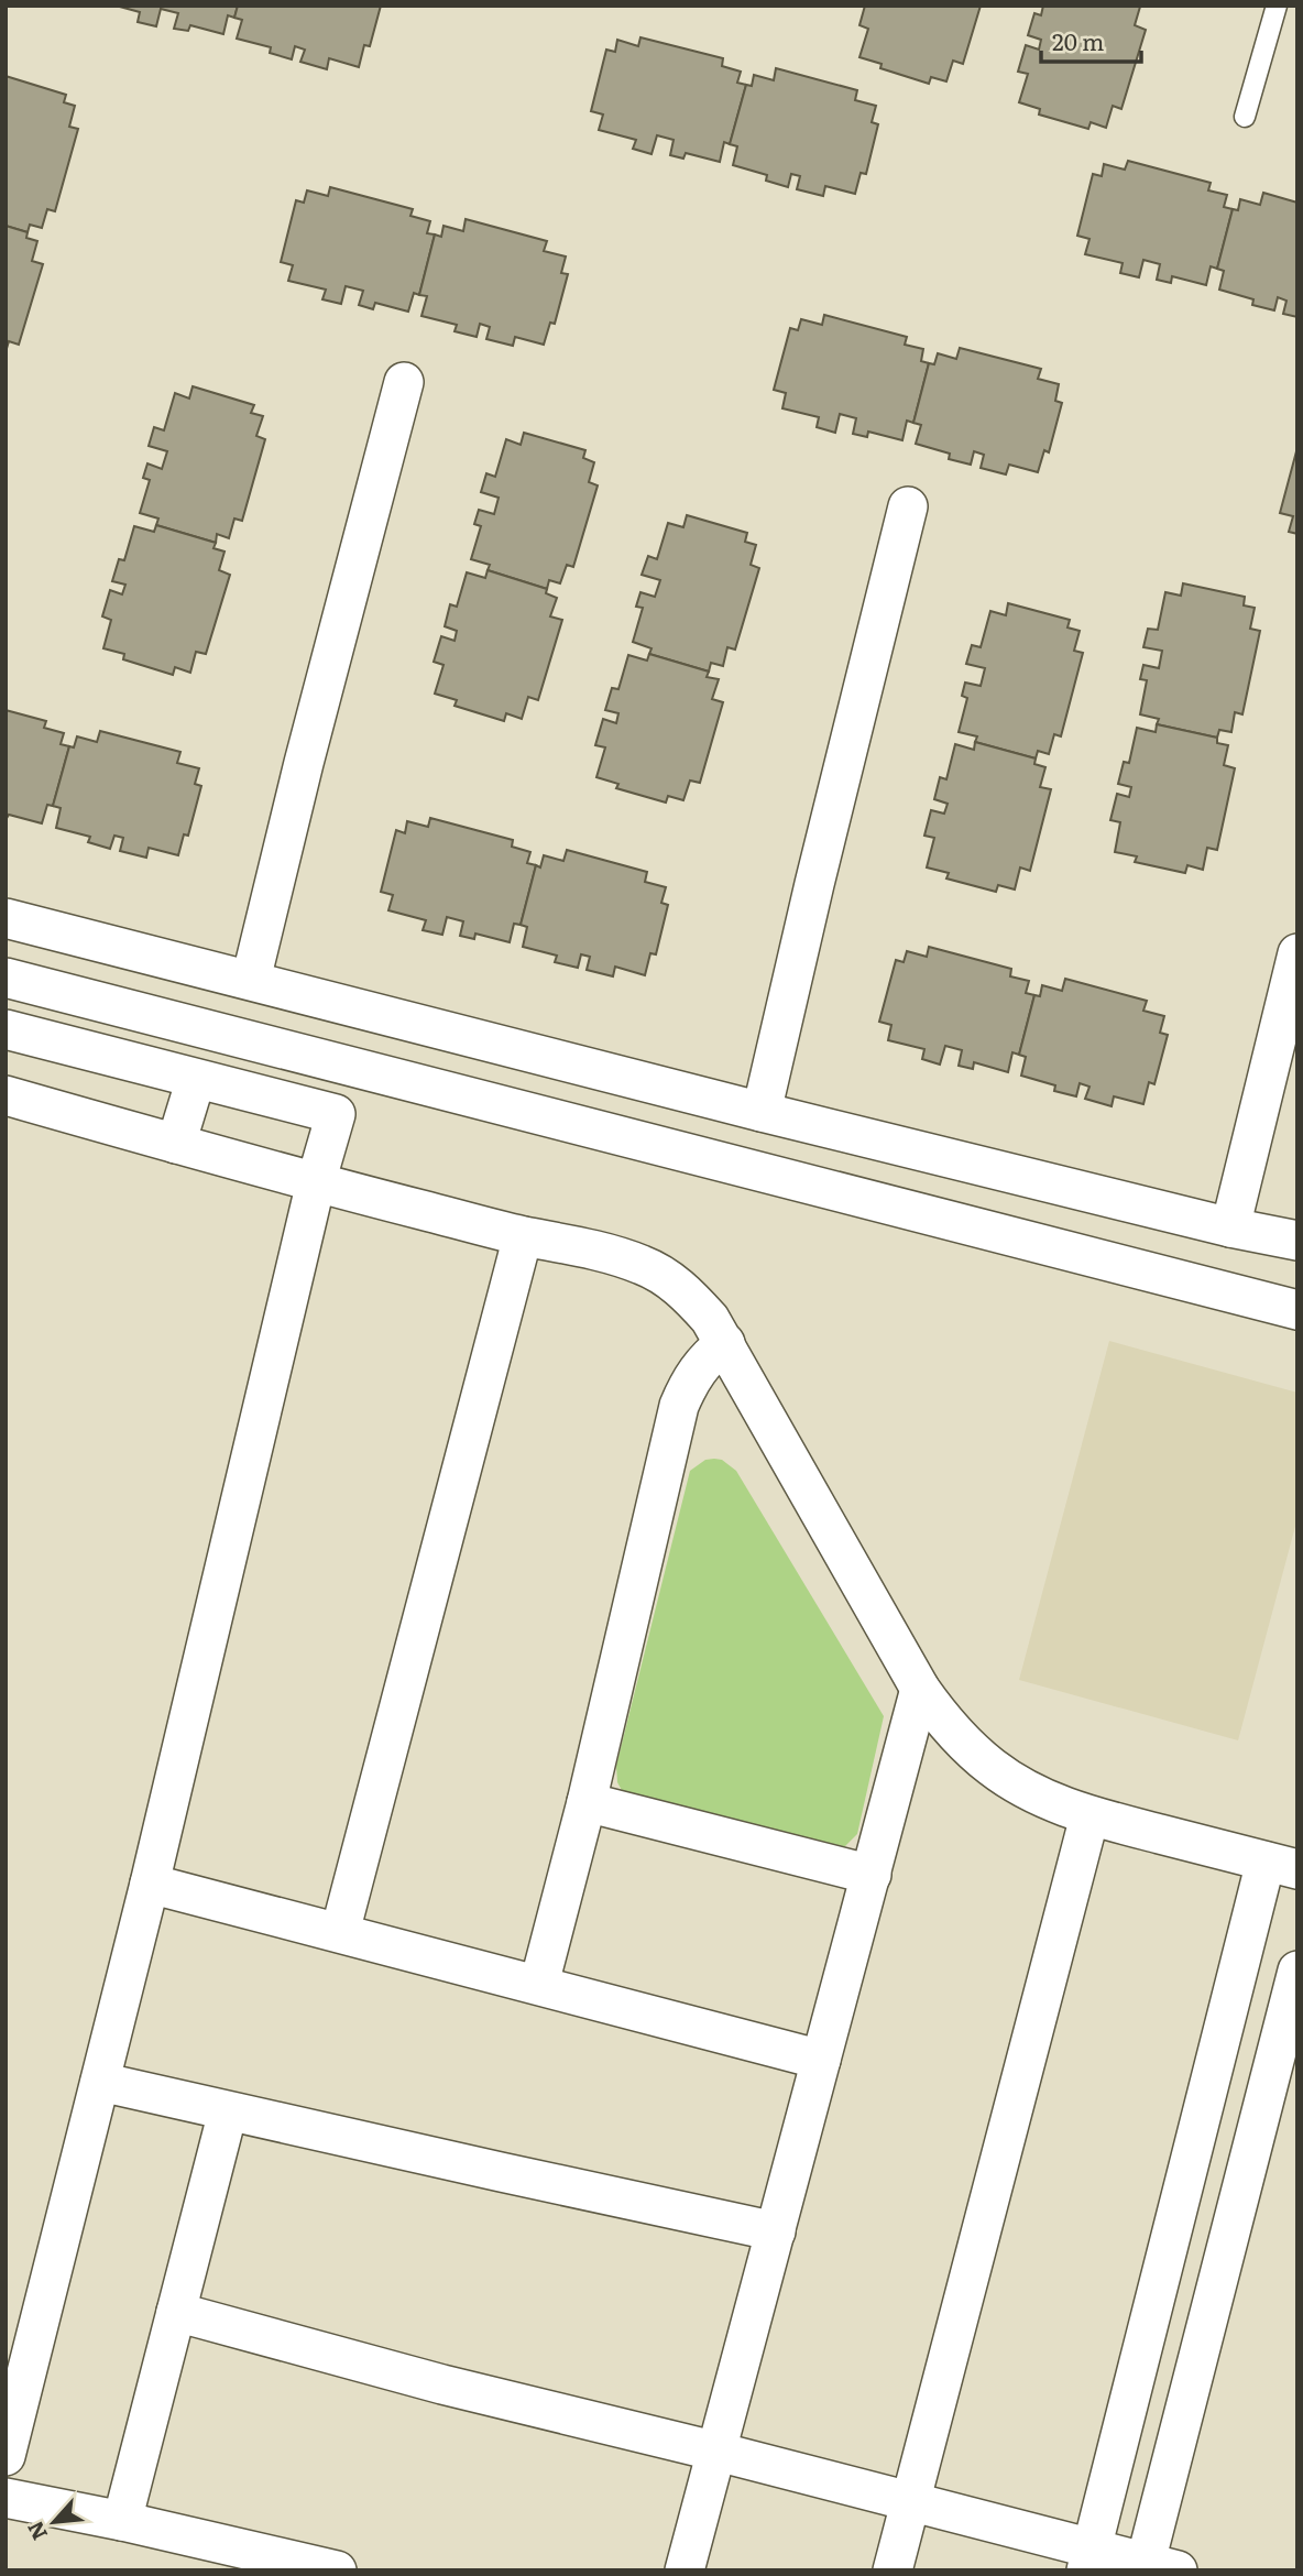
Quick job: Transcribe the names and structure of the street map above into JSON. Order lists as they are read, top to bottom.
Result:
{
  "scale_bar": "20 m",
  "north": "bottom left"
}
